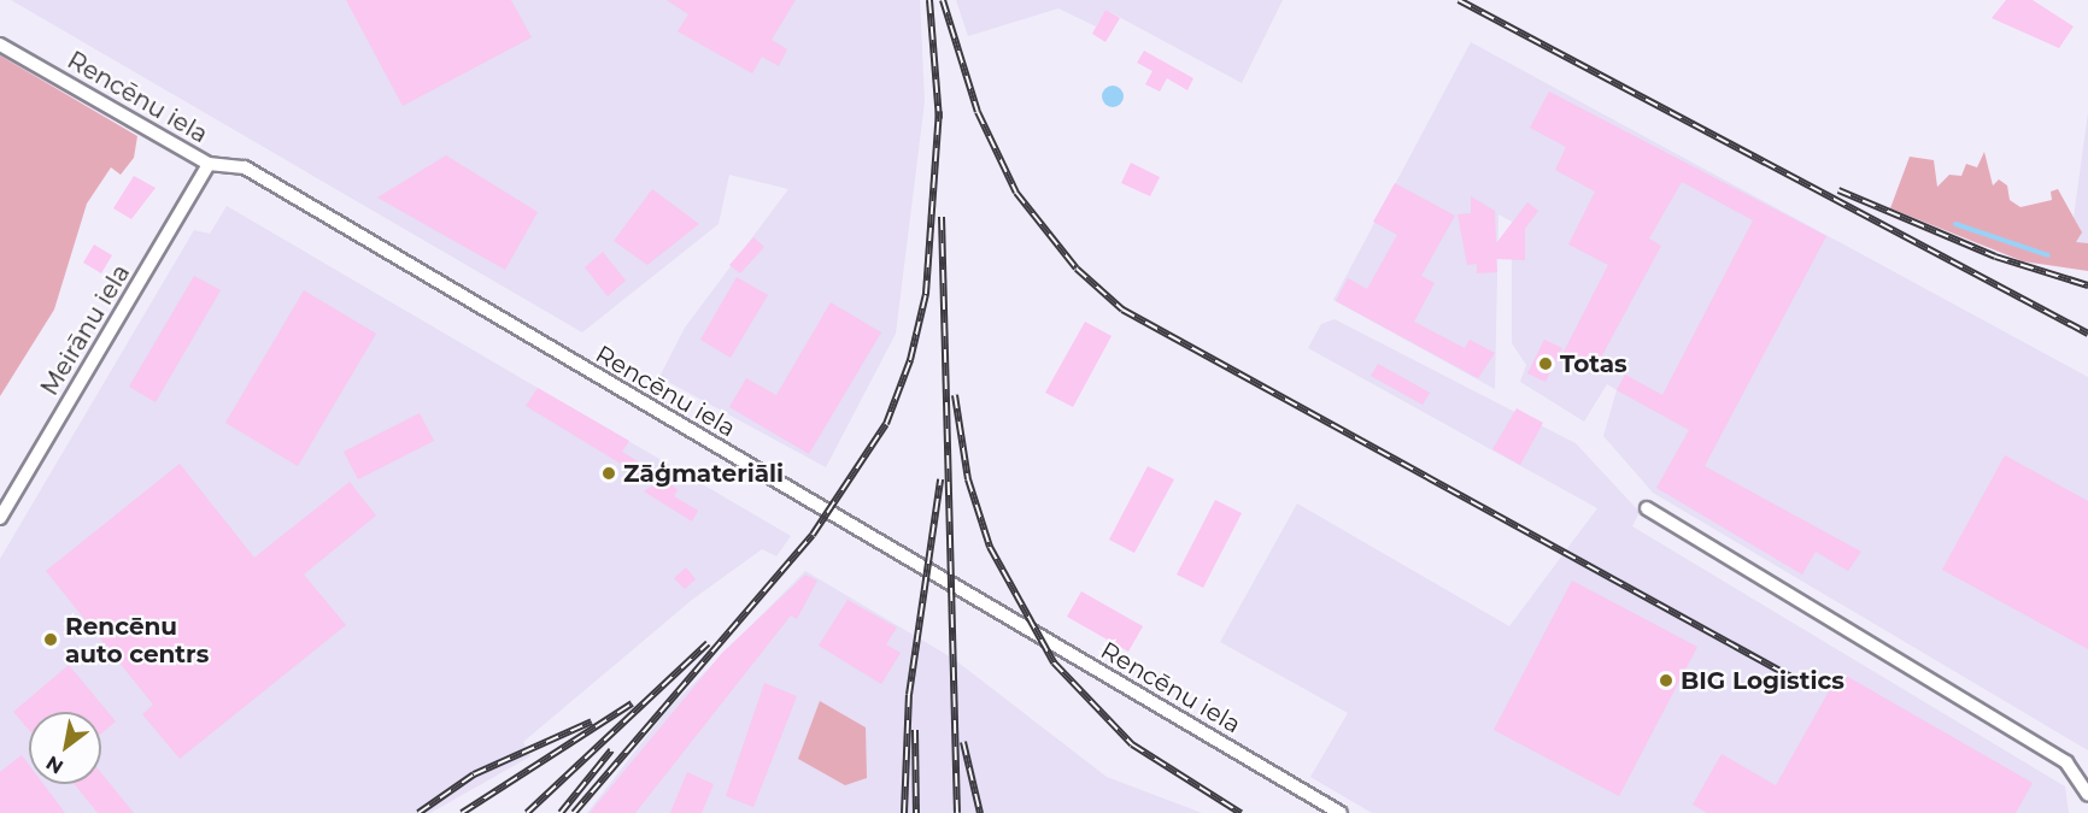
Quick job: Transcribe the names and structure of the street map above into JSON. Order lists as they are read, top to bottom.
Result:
{
  "streets": {
    "street": ["Rencēnu iela", "Meirānu iela"]
  },
  "crossings": [
    ["Rencēnu iela", "Meirānu iela"]
  ],
  "places": [
    "Totas",
    "Zāģmateriāli",
    "Rencēnu auto centrs",
    "BIG Logistics"
  ],
  "north": "bottom left"
}
